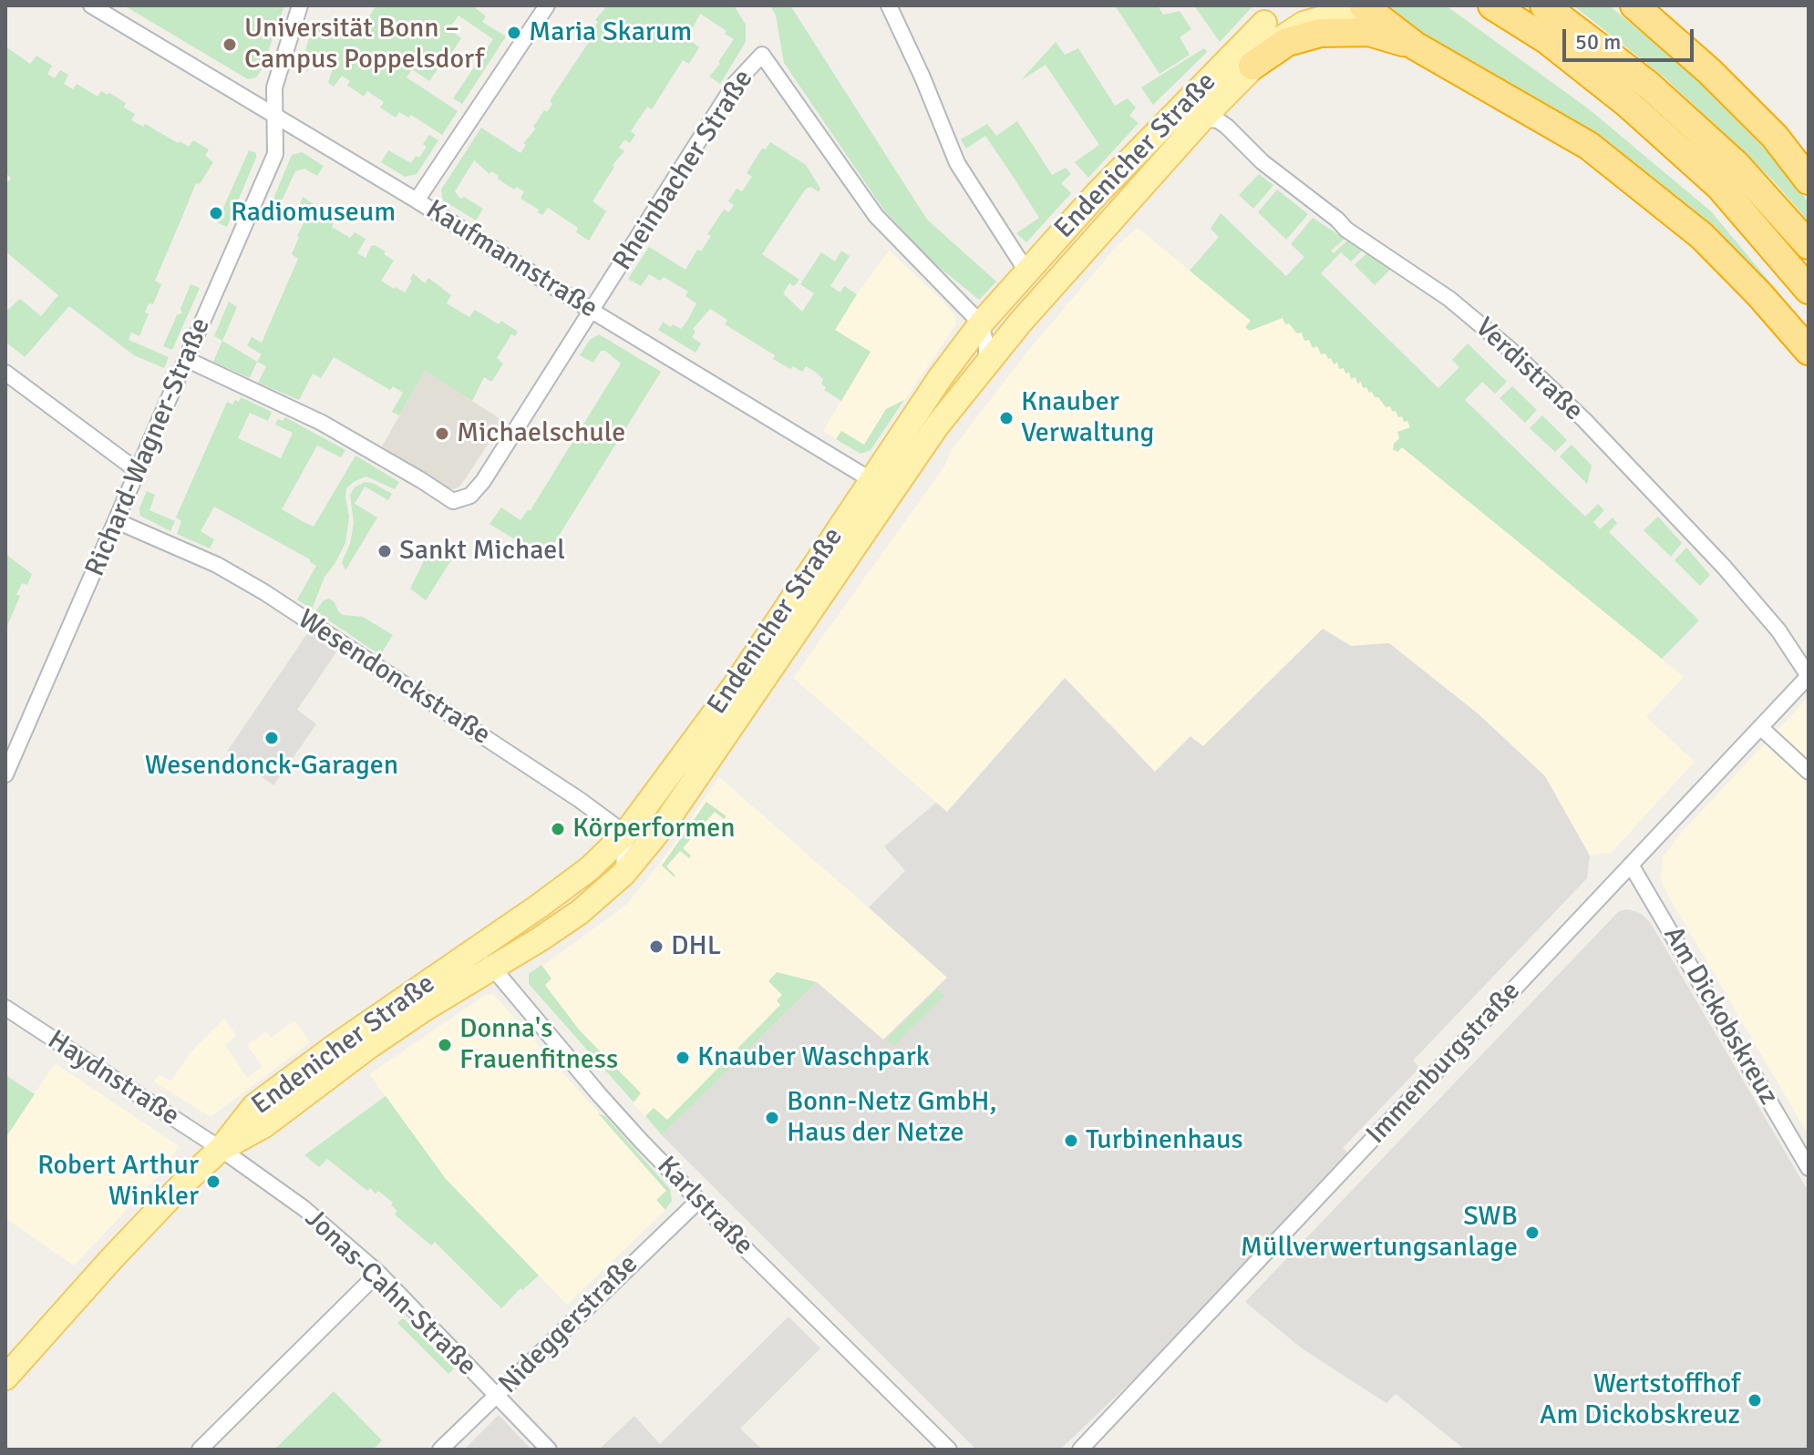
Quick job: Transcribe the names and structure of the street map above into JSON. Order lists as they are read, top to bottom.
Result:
{
  "streets": {
    "main road": ["Endenicher Straße"],
    "street": [
      "Rheinbacher Straße",
      "Kaufmannstraße",
      "Verdistraße",
      "Richard-Wagner-Straße",
      "Wesendonckstraße",
      "Am Dickobskreuz",
      "Immenburgstraße",
      "Haydnstraße",
      "Karlstraße",
      "Jonas-Cahn-Straße",
      "Nideggerstraße"
    ]
  },
  "crossings": [
    ["Endenicher Straße", "Rheinbacher Straße"],
    ["Endenicher Straße", "Kaufmannstraße"],
    ["Endenicher Straße", "Verdistraße"],
    ["Endenicher Straße", "Wesendonckstraße"],
    ["Endenicher Straße", "Haydnstraße"],
    ["Endenicher Straße", "Karlstraße"],
    ["Endenicher Straße", "Jonas-Cahn-Straße"],
    ["Rheinbacher Straße", "Kaufmannstraße"],
    ["Rheinbacher Straße", "Richard-Wagner-Straße"],
    ["Kaufmannstraße", "Richard-Wagner-Straße"],
    ["Verdistraße", "Immenburgstraße"],
    ["Richard-Wagner-Straße", "Wesendonckstraße"],
    ["Am Dickobskreuz", "Immenburgstraße"],
    ["Haydnstraße", "Jonas-Cahn-Straße"],
    ["Karlstraße", "Nideggerstraße"],
    ["Jonas-Cahn-Straße", "Nideggerstraße"]
  ],
  "places": [
    "Maria Skarum",
    "Universität Bonn – Campus Poppelsdorf",
    "Radiomuseum",
    "Knauber Verwaltung",
    "Michaelschule",
    "Sankt Michael",
    "Wesendonck-Garagen",
    "Körperformen",
    "DHL",
    "Donna's Frauenfitness",
    "Knauber Waschpark",
    "Bonn-Netz GmbH, Haus der Netze",
    "Turbinenhaus",
    "Robert Arthur Winkler",
    "SWB Müllverwertungsanlage",
    "Wertstoffhof Am Dickobskreuz"
  ],
  "scale_bar": "50 m"
}
